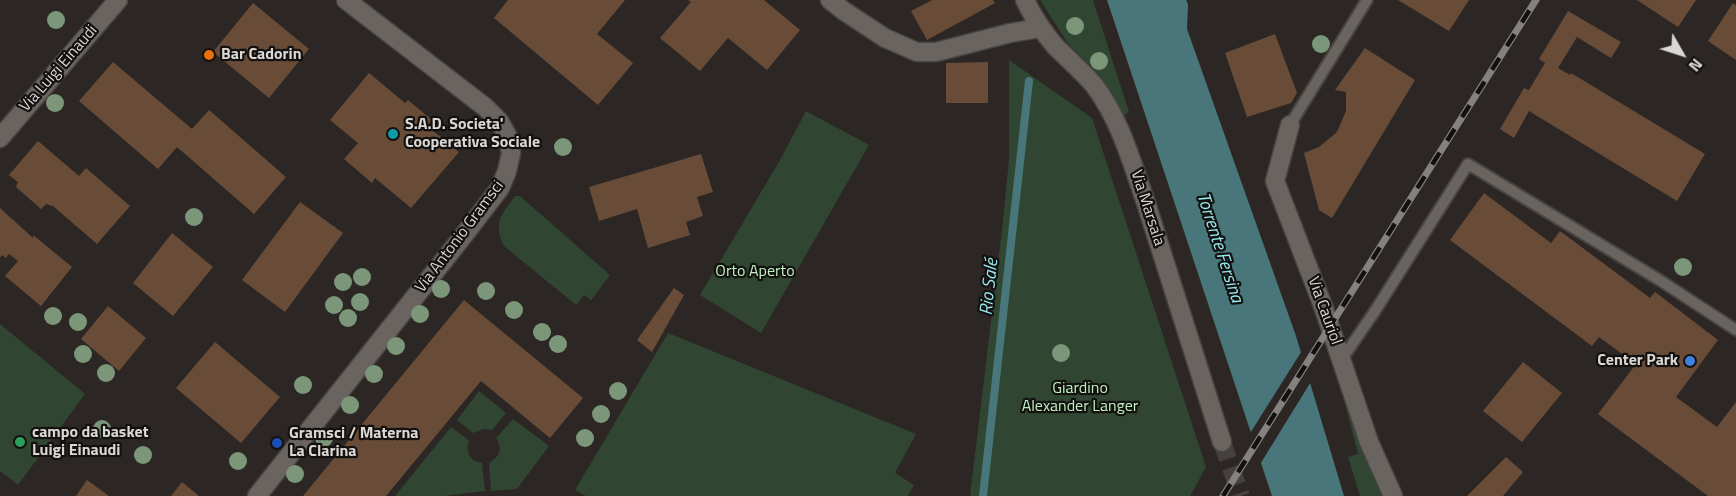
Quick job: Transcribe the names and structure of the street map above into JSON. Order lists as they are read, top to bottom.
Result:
{
  "streets": {
    "street": [
      "Via Luigi Einaudi",
      "Via Marsala",
      "Via Antonio Gramsci",
      "Via Cauriol"
    ]
  },
  "water": ["Torrente Fersina", "Rio Salé"],
  "parks": ["Orto Aperto", "Giardino Alexander Langer"],
  "places": [
    "Bar Cadorin",
    "S.A.D. Societa' Cooperativa Sociale",
    "Center Park",
    "campo da basket Luigi Einaudi",
    "Gramsci / Materna La Clarina"
  ],
  "north": "bottom right"
}
